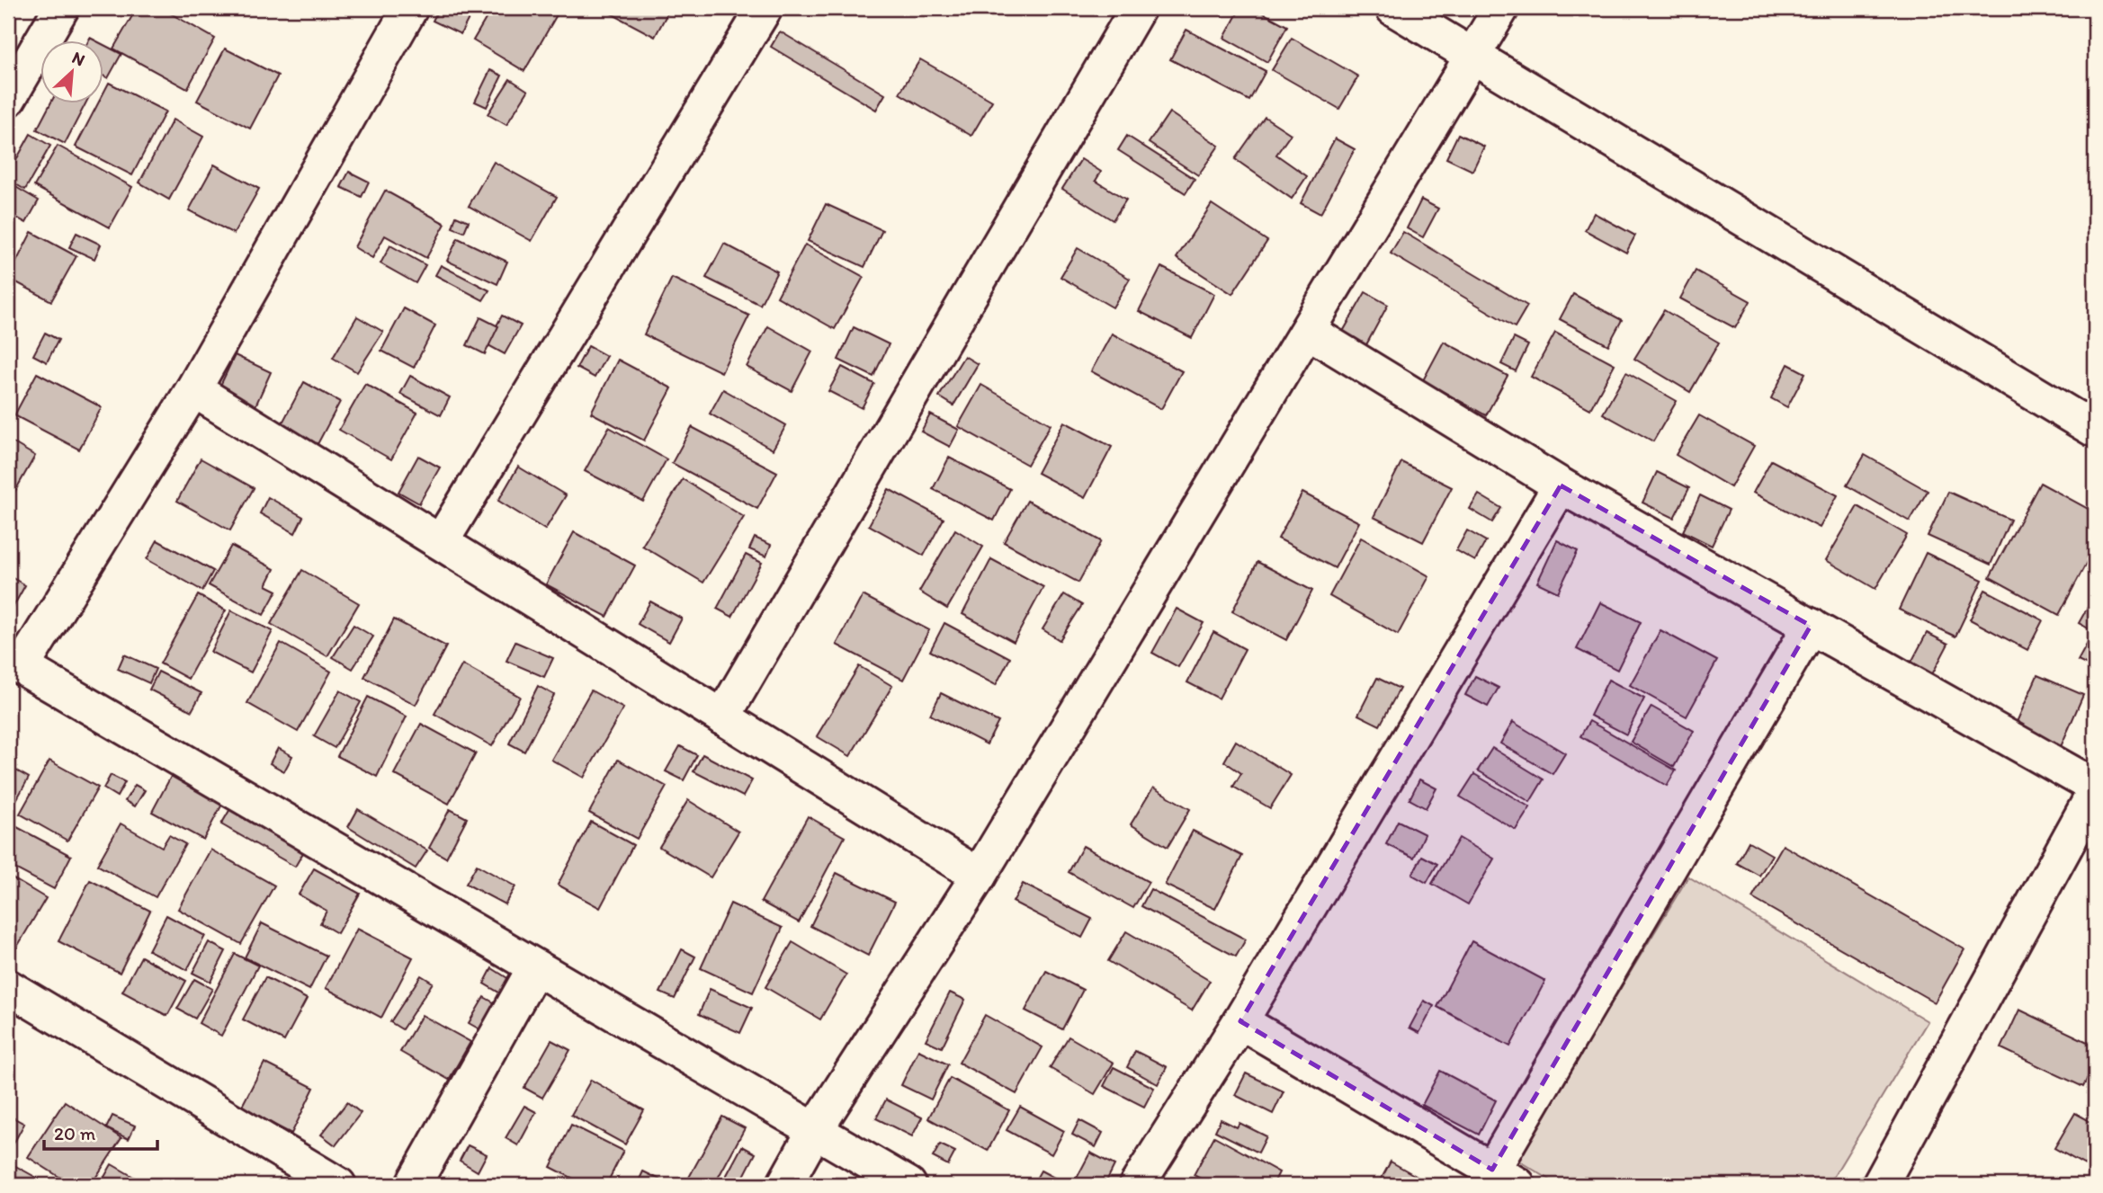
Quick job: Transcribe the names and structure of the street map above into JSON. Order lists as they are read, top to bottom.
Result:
{
  "scale_bar": "20 m",
  "north": "top right"
}
